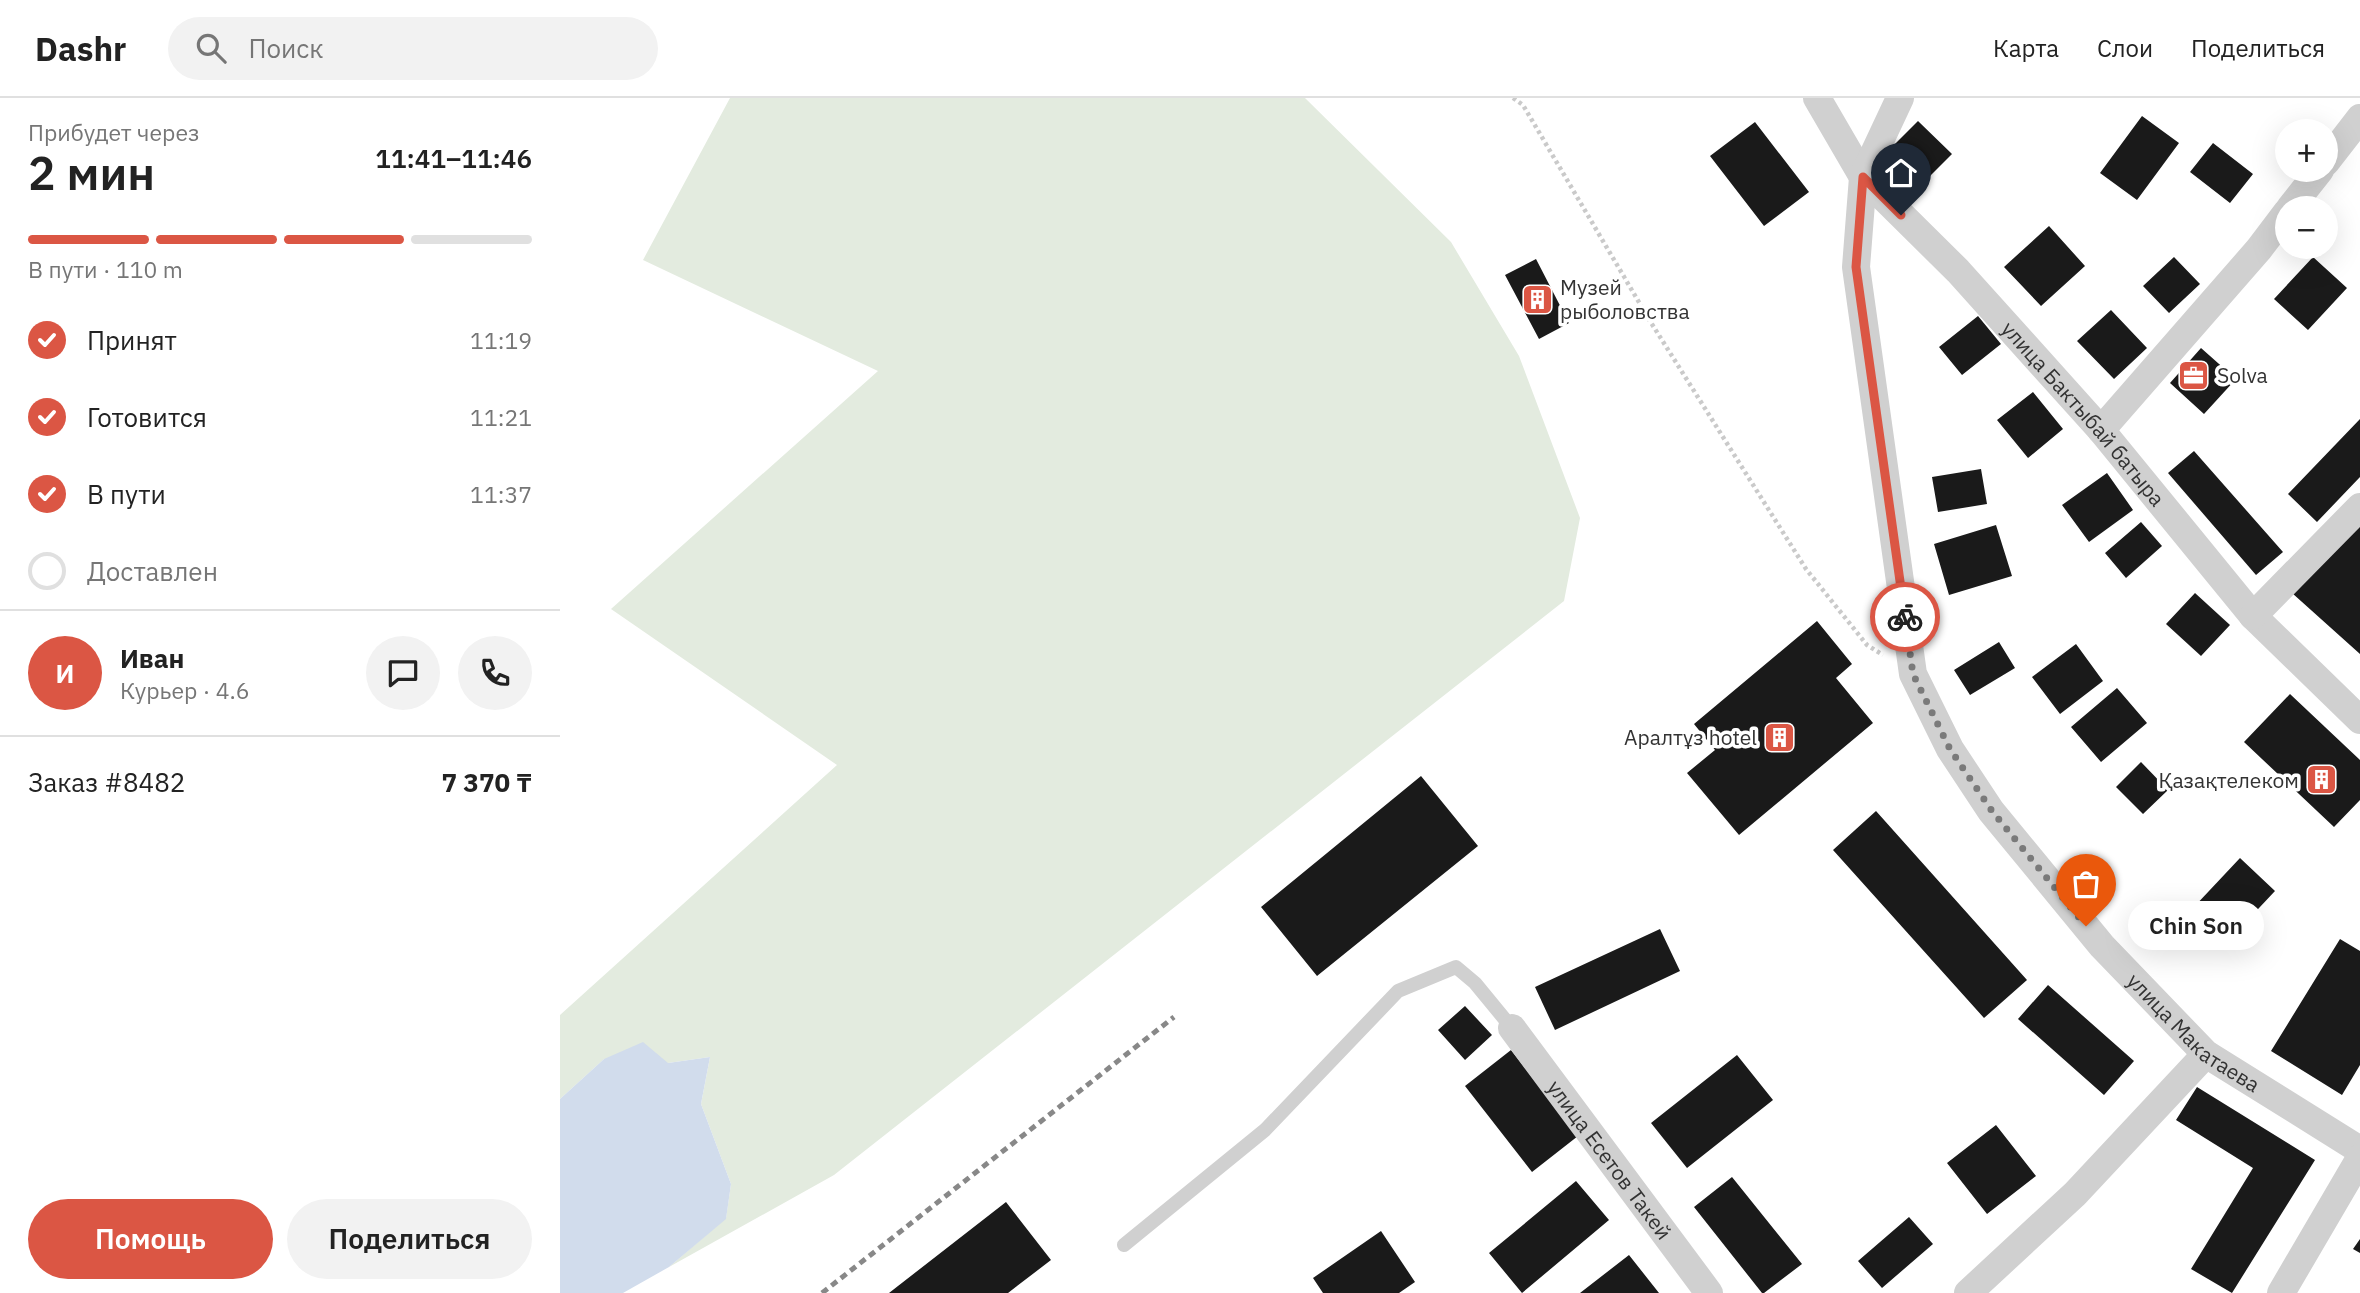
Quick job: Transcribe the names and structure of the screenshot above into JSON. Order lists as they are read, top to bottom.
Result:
{
  "streets": {
    "street": ["улица Бактыбай батыра", "улица Макатаева", "улица Есетов Такей"]
  },
  "crossings": [
    ["улица Бактыбай батыра", "улица Макатаева"]
  ],
  "places": {
    "building": ["Музей рыболовства", "Аралтұз hotel", "Қазақтелеком"],
    "office": ["Solva"],
    "other": ["Chin Son"]
  },
  "page": {
    "header": "Dashr",
    "search": "Поиск",
    "nav": ["Карта", "Слои", "Поделиться"],
    "heading": ["2 мин", "Прибудет через", "11:41–11:46"],
    "panel": [
      "Иван",
      "Курьер · 4.6",
      "Заказ #8482",
      "7 370 ₸"
    ],
    "map_buttons": ["+", "−"],
    "bar": "В пути · 110 m",
    "list": [
      ["Принят", "11:19"],
      ["Готовится", "11:21"],
      ["В пути", "11:37"],
      "Доставлен"
    ],
    "round": "И",
    "bubble": "Chin Son",
    "buttons": ["Помощь", "Поделиться"]
  }
}
